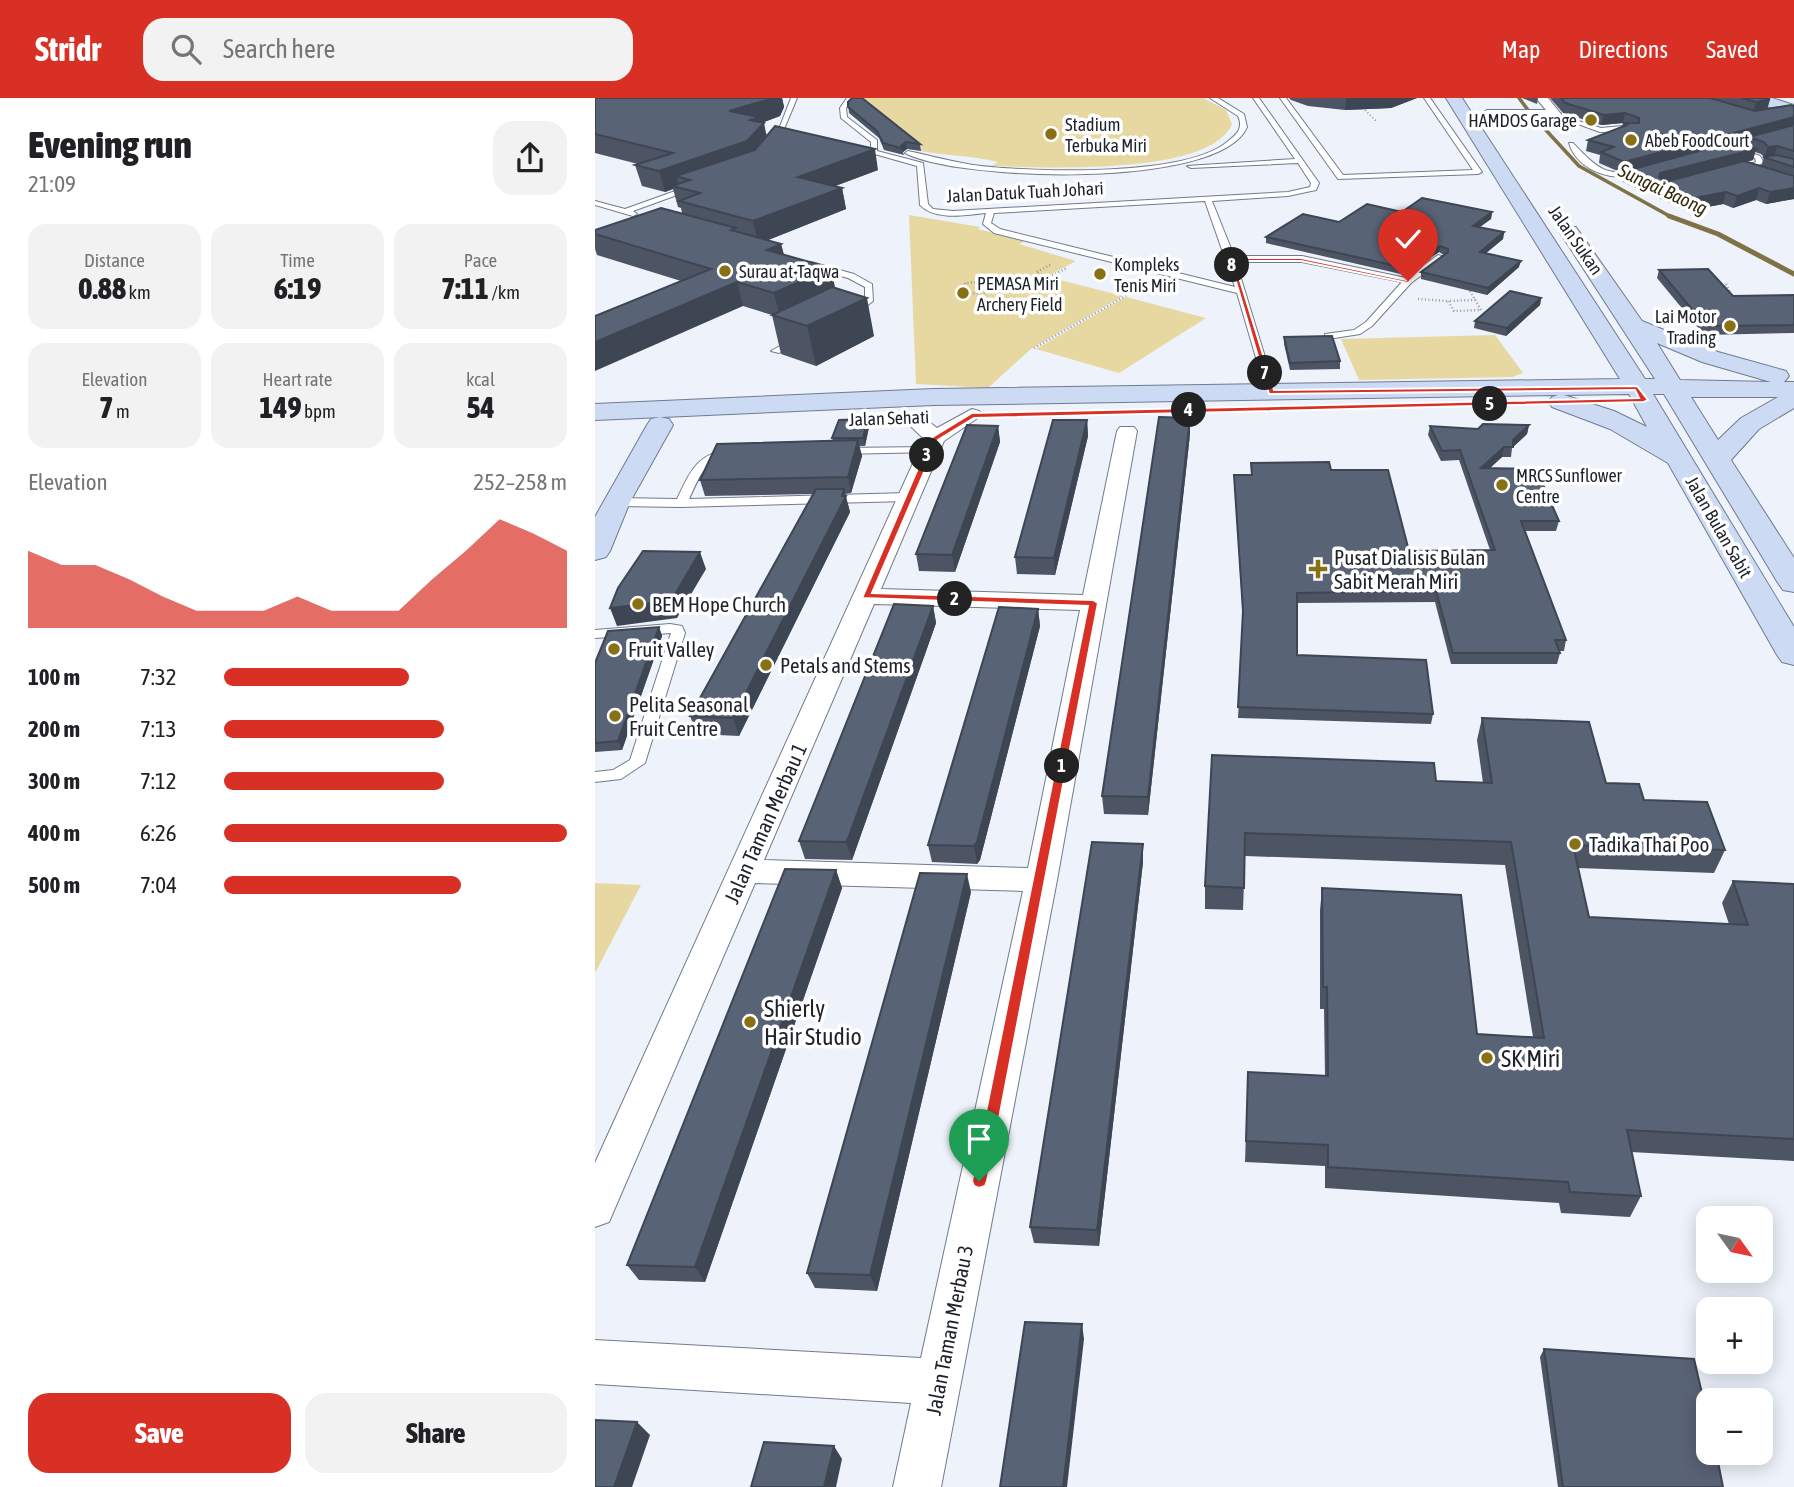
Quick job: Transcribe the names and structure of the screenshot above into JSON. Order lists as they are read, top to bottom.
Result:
{
  "streets": {
    "main road": ["Jalan Sukan", "Jalan Sehati", "Jalan Bulan Sabit"],
    "street": ["Jalan Taman Merbau 1", "Jalan Taman Merbau 3"],
    "lane": ["Jalan Datuk Tuah Johari"]
  },
  "crossings": [
    ["Jalan Sukan", "Jalan Sehati"],
    ["Jalan Sukan", "Jalan Bulan Sabit"],
    ["Jalan Sehati", "Jalan Bulan Sabit"]
  ],
  "water": ["Sungai Baong"],
  "places": {
    "other": [
      "HAMDOS Garage",
      "Stadium Terbuka Miri",
      "Abeb FoodCourt",
      "Surau at-Taqwa",
      "Kompleks Tenis Miri",
      "PEMASA Miri Archery Field",
      "Lai Motor Trading",
      "MRCS Sunflower Centre",
      "BEM Hope Church",
      "Fruit Valley",
      "Petals and Stems",
      "Pelita Seasonal Fruit Centre",
      "Tadika Thai Poo",
      "Shierly Hair Studio",
      "SK Miri"
    ],
    "health": ["Pusat Dialisis Bulan Sabit Merah Miri"]
  },
  "north": "bottom right",
  "page": {
    "header": "Stridr",
    "search": "Search here",
    "nav": ["Map", "Directions", "Saved"],
    "heading": ["Evening run", "21:09"],
    "stats": [
      ["Distance", "0.88 km"],
      ["Time", "6:19"],
      ["Pace", "7:11 /km"],
      ["Elevation", "7 m"],
      ["Heart rate", "149 bpm"],
      ["kcal", "54"]
    ],
    "pins": [
      "8",
      "7",
      "5",
      "4",
      "3",
      "2",
      "1"
    ],
    "chart": ["Elevation", "252–258 m"],
    "list": [
      {
        "name": "100 m",
        "note": "7:32"
      },
      {
        "name": "200 m",
        "note": "7:13"
      },
      {
        "name": "300 m",
        "note": "7:12"
      },
      {
        "name": "400 m",
        "note": "6:26"
      },
      {
        "name": "500 m",
        "note": "7:04"
      }
    ],
    "map_buttons": ["+", "−"],
    "buttons": ["Save", "Share"]
  }
}
